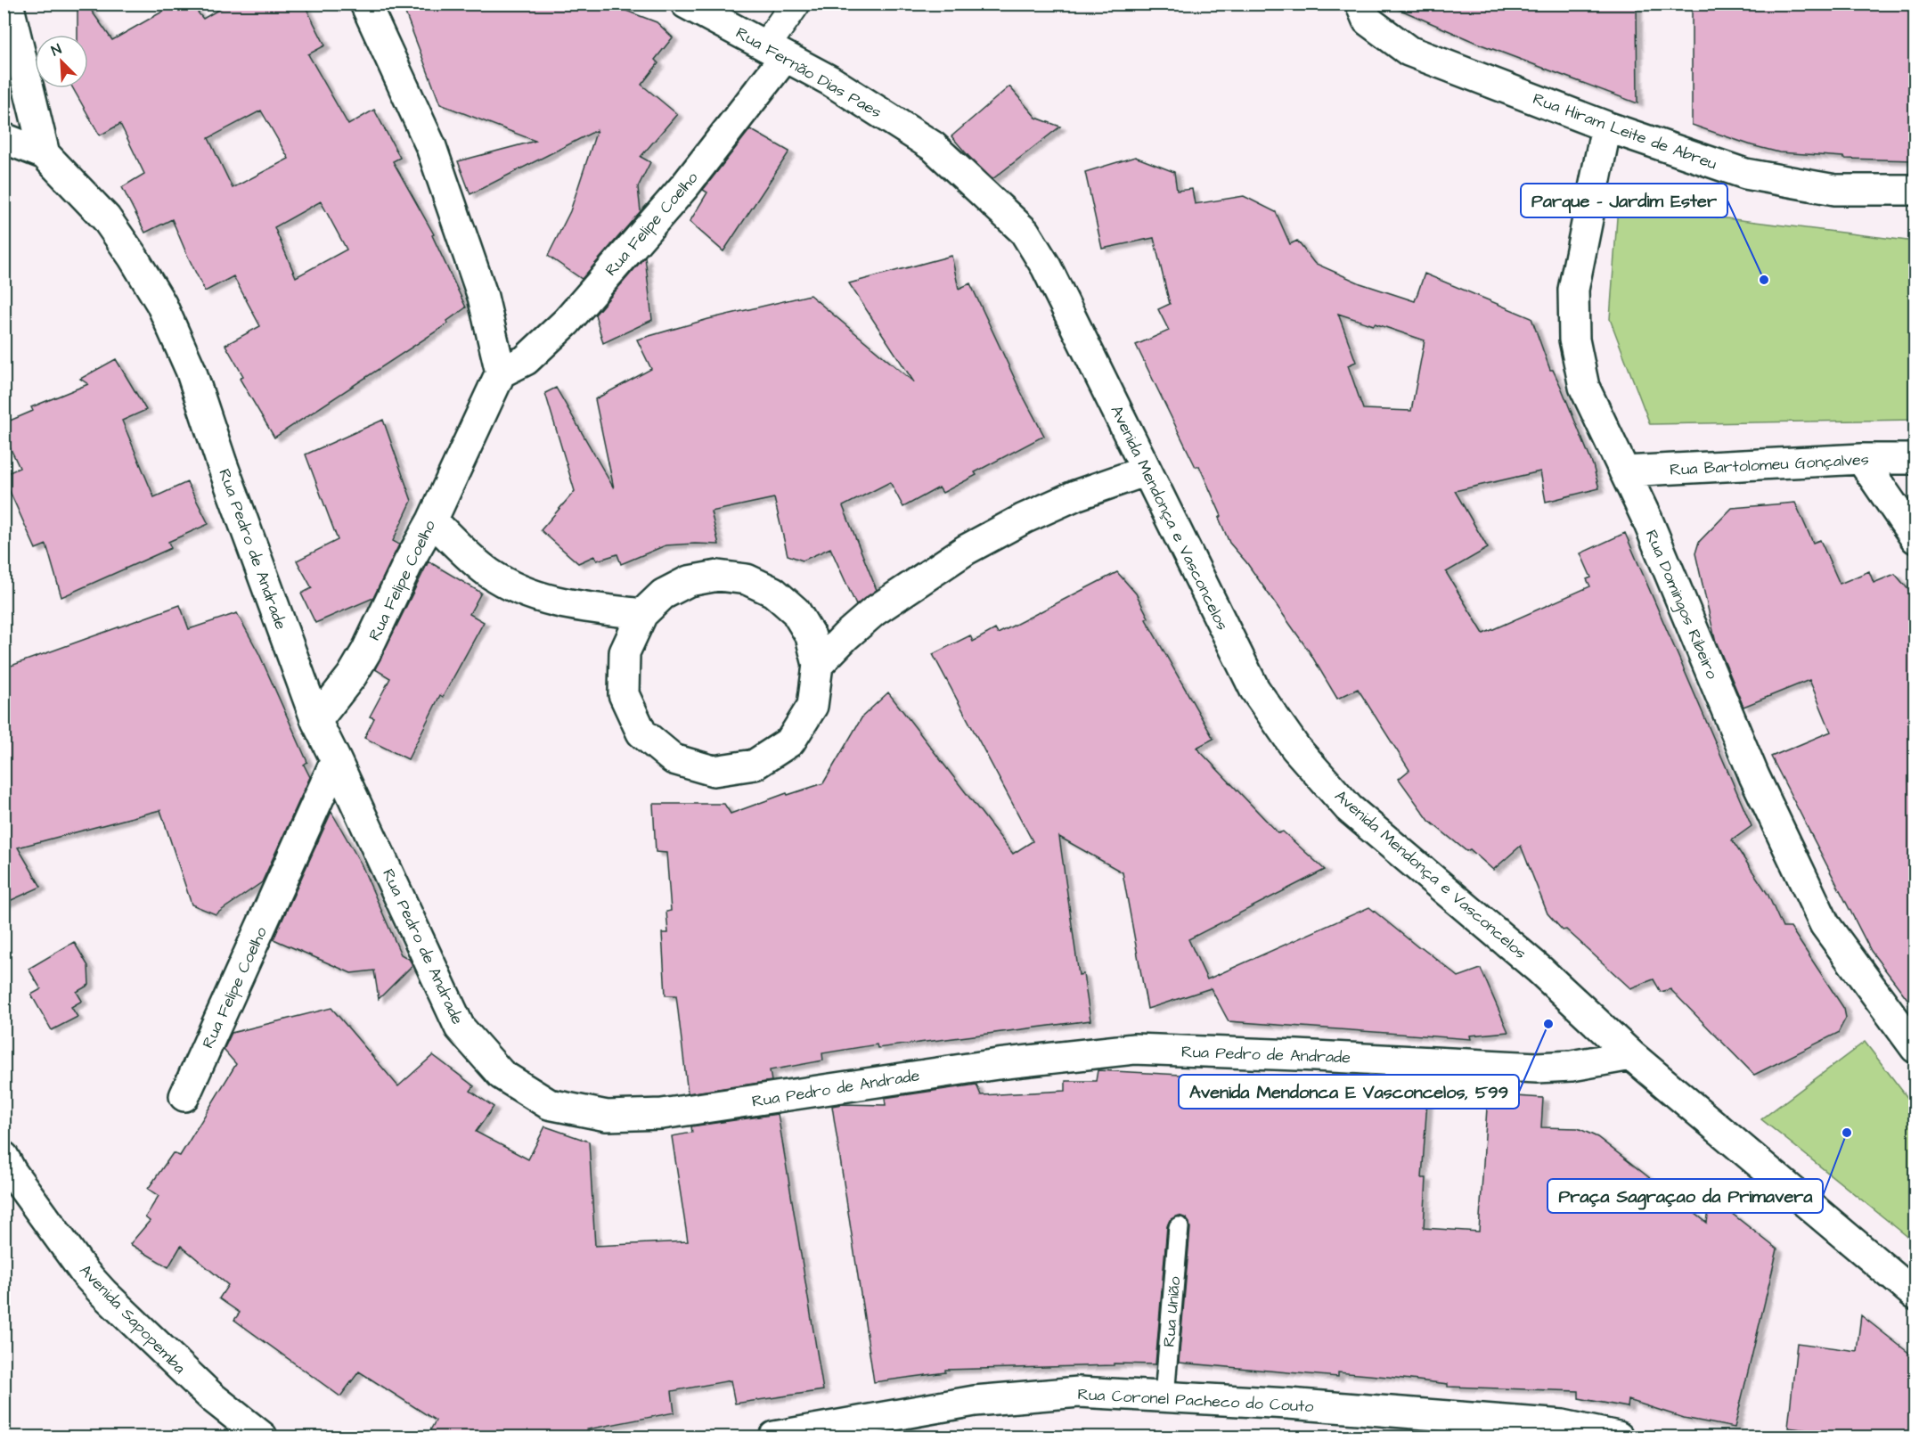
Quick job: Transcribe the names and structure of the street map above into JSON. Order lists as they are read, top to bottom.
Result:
{
  "streets": {
    "street": [
      "Rua Fernão Dias Paes",
      "Rua Hiram Leite de Abreu",
      "Rua Felipe Coelho",
      "Rua Bartolomeu Gonçalves",
      "Avenida Mendonça e Vasconcelos",
      "Rua Pedro de Andrade",
      "Rua Domingos Ribeiro",
      "Avenida Sapopemba",
      "Rua Coronel Pacheco do Couto"
    ],
    "lane": ["Rua União"]
  },
  "crossings": [
    ["Rua Fernão Dias Paes", "Rua Felipe Coelho"],
    ["Rua Fernão Dias Paes", "Avenida Mendonça e Vasconcelos"],
    ["Rua Hiram Leite de Abreu", "Rua Domingos Ribeiro"],
    ["Rua Felipe Coelho", "Rua Pedro de Andrade"],
    ["Rua Bartolomeu Gonçalves", "Rua Domingos Ribeiro"],
    ["Avenida Mendonça e Vasconcelos", "Rua Pedro de Andrade"],
    ["Rua União", "Rua Coronel Pacheco do Couto"]
  ],
  "places": ["Parque - Jardim Ester", "Avenida Mendonca E Vasconcelos, 599", "Praça Sagraçao da Primavera"],
  "north": "top left"
}
